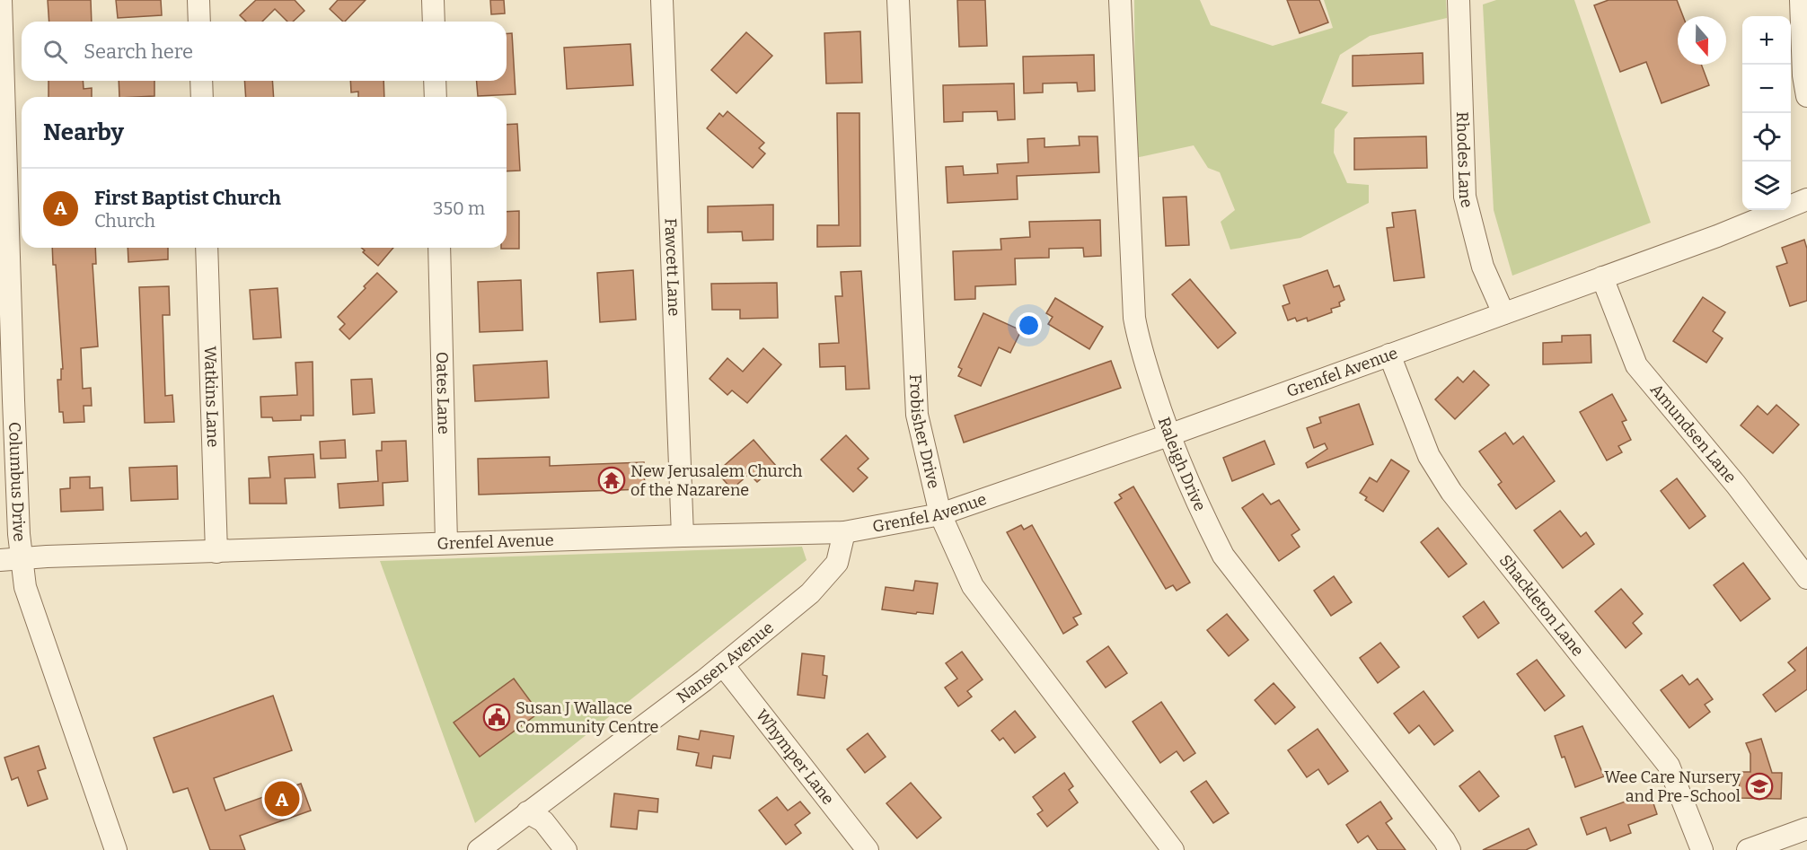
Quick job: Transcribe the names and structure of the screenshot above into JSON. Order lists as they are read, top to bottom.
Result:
{
  "streets": {
    "street": [
      "Rhodes Lane",
      "Fawcett Lane",
      "Grenfel Avenue",
      "Oates Lane",
      "Watkins Lane",
      "Frobisher Drive",
      "Amundsen Lane",
      "Raleigh Drive",
      "Columbus Drive",
      "Shackleton Lane",
      "Nansen Avenue",
      "Whymper Lane"
    ]
  },
  "crossings": [
    ["Rhodes Lane", "Grenfel Avenue"],
    ["Fawcett Lane", "Grenfel Avenue"],
    ["Grenfel Avenue", "Oates Lane"],
    ["Grenfel Avenue", "Watkins Lane"],
    ["Grenfel Avenue", "Frobisher Drive"],
    ["Grenfel Avenue", "Amundsen Lane"],
    ["Grenfel Avenue", "Raleigh Drive"],
    ["Grenfel Avenue", "Columbus Drive"],
    ["Grenfel Avenue", "Shackleton Lane"],
    ["Grenfel Avenue", "Nansen Avenue"],
    ["Nansen Avenue", "Whymper Lane"]
  ],
  "places": {
    "temple": ["New Jerusalem Church of the Nazarene"],
    "public building": ["Susan J Wallace Community Centre"],
    "school or university": ["Wee Care Nursery and Pre-School"]
  },
  "north": "bottom",
  "page": {
    "map_buttons": ["+", "−"],
    "search": "Search here",
    "heading": "Nearby",
    "list": [
      {
        "mark": "A",
        "name": "First Baptist Church",
        "note": "Church",
        "value": "350 m"
      }
    ],
    "pins": "A"
  }
}
